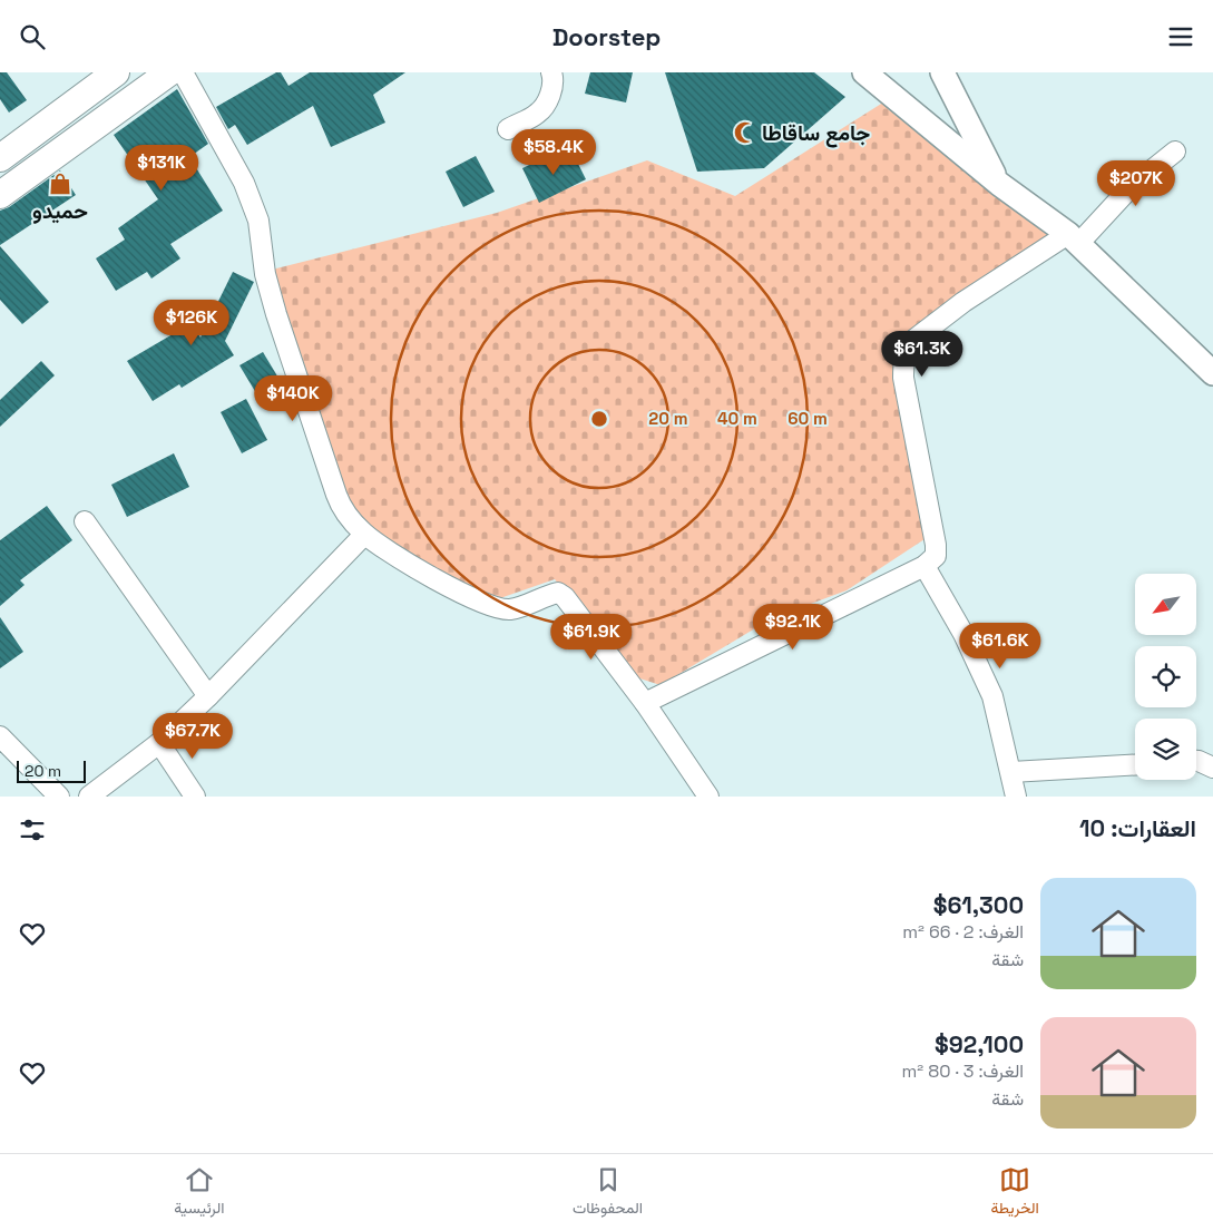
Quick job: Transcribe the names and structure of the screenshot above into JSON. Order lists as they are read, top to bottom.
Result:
{
  "places": {
    "mosque": ["جامع ساقاطا"],
    "shop": ["حميدو"]
  },
  "scale_bar": "20 m",
  "north": "bottom left",
  "page": {
    "header": "Doorstep",
    "price": [
      "$58.4K",
      "$131K",
      "$207K",
      "$126K",
      "$61.3K",
      "$140K",
      "$92.1K",
      "$61.9K",
      "$61.6K",
      "$67.7K"
    ],
    "scale": "20 m",
    "heading": "العقارات: 10",
    "list": [
      {
        "name": "$61,300",
        "note": "الغرف: 2 · 66 m² · شقة"
      },
      {
        "name": "$92,100",
        "note": "الغرف: 3 · 80 m² · شقة"
      }
    ],
    "tabs": ["الخريطة", "المحفوظات", "الرئيسية"]
  },
  "rings": ["20 m", "40 m", "60 m"]
}
